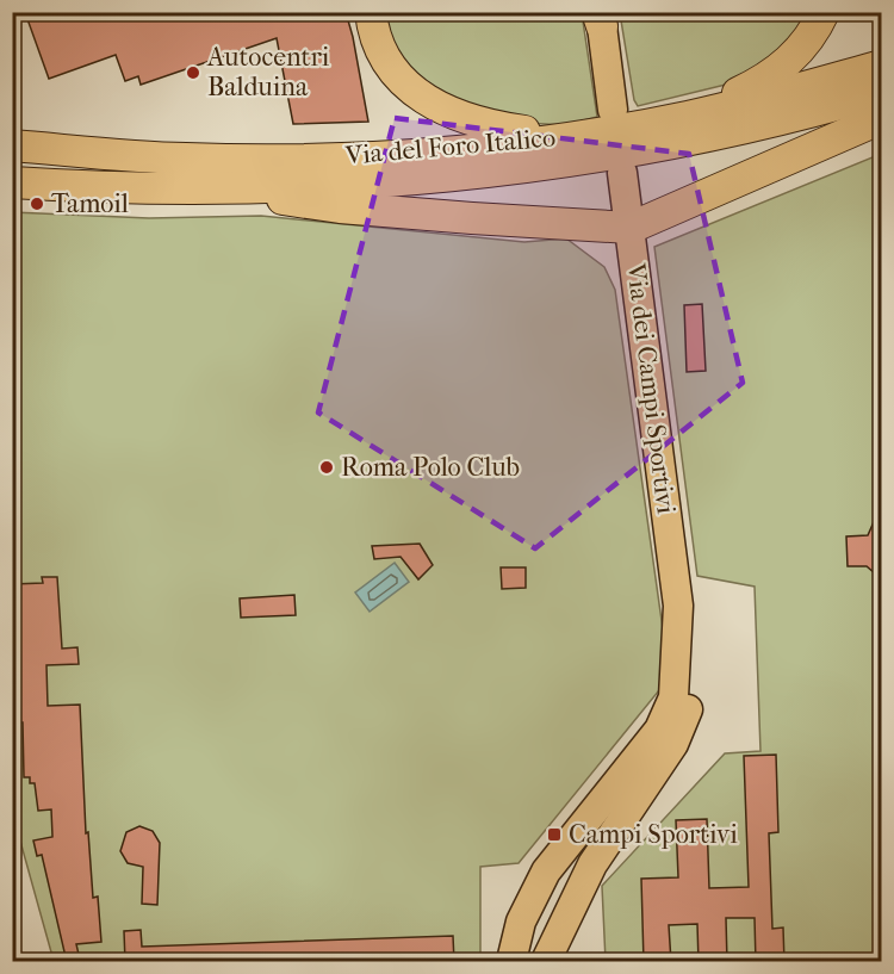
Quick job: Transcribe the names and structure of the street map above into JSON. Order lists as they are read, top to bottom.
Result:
{
  "streets": {
    "highway": ["Via del Foro Italico"],
    "main road": ["Via dei Campi Sportivi"]
  },
  "places": {
    "other": ["Autocentri Balduina", "Tamoil", "Roma Polo Club"],
    "transit": ["Campi Sportivi"]
  }
}
